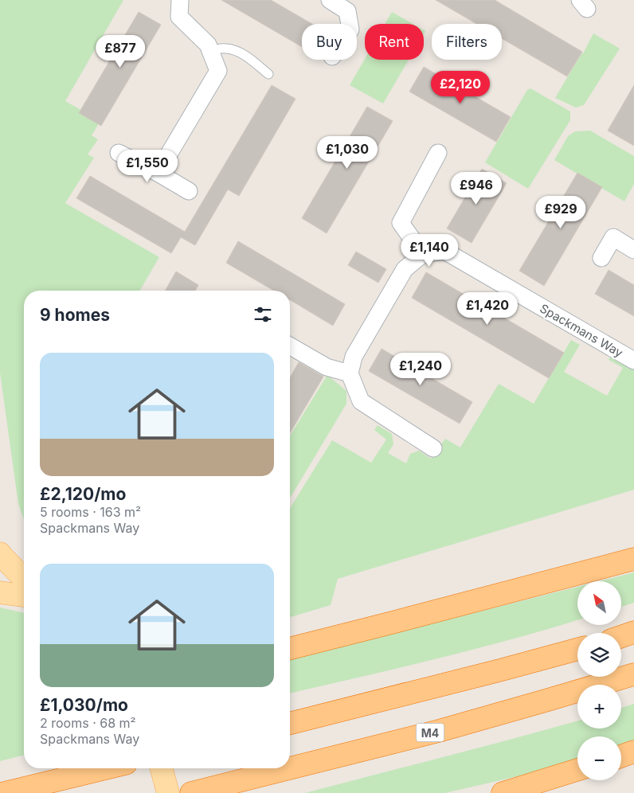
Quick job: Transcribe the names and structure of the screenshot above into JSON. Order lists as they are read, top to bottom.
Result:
{
  "streets": {
    "highway": ["M4"],
    "street": ["Spackmans Way"]
  },
  "north": "top left",
  "page": {
    "chip": ["Buy", "Rent", "Filters"],
    "price": [
      "£877",
      "£2,120",
      "£1,030",
      "£1,550",
      "£946",
      "£929",
      "£1,140",
      "£1,420",
      "£1,240"
    ],
    "heading": "9 homes",
    "list": [
      {
        "name": "£2,120/mo",
        "note": "5 rooms · 163 m² · Spackmans Way"
      },
      {
        "name": "£1,030/mo",
        "note": "2 rooms · 68 m² · Spackmans Way"
      }
    ],
    "map_buttons": ["+", "−"]
  }
}
